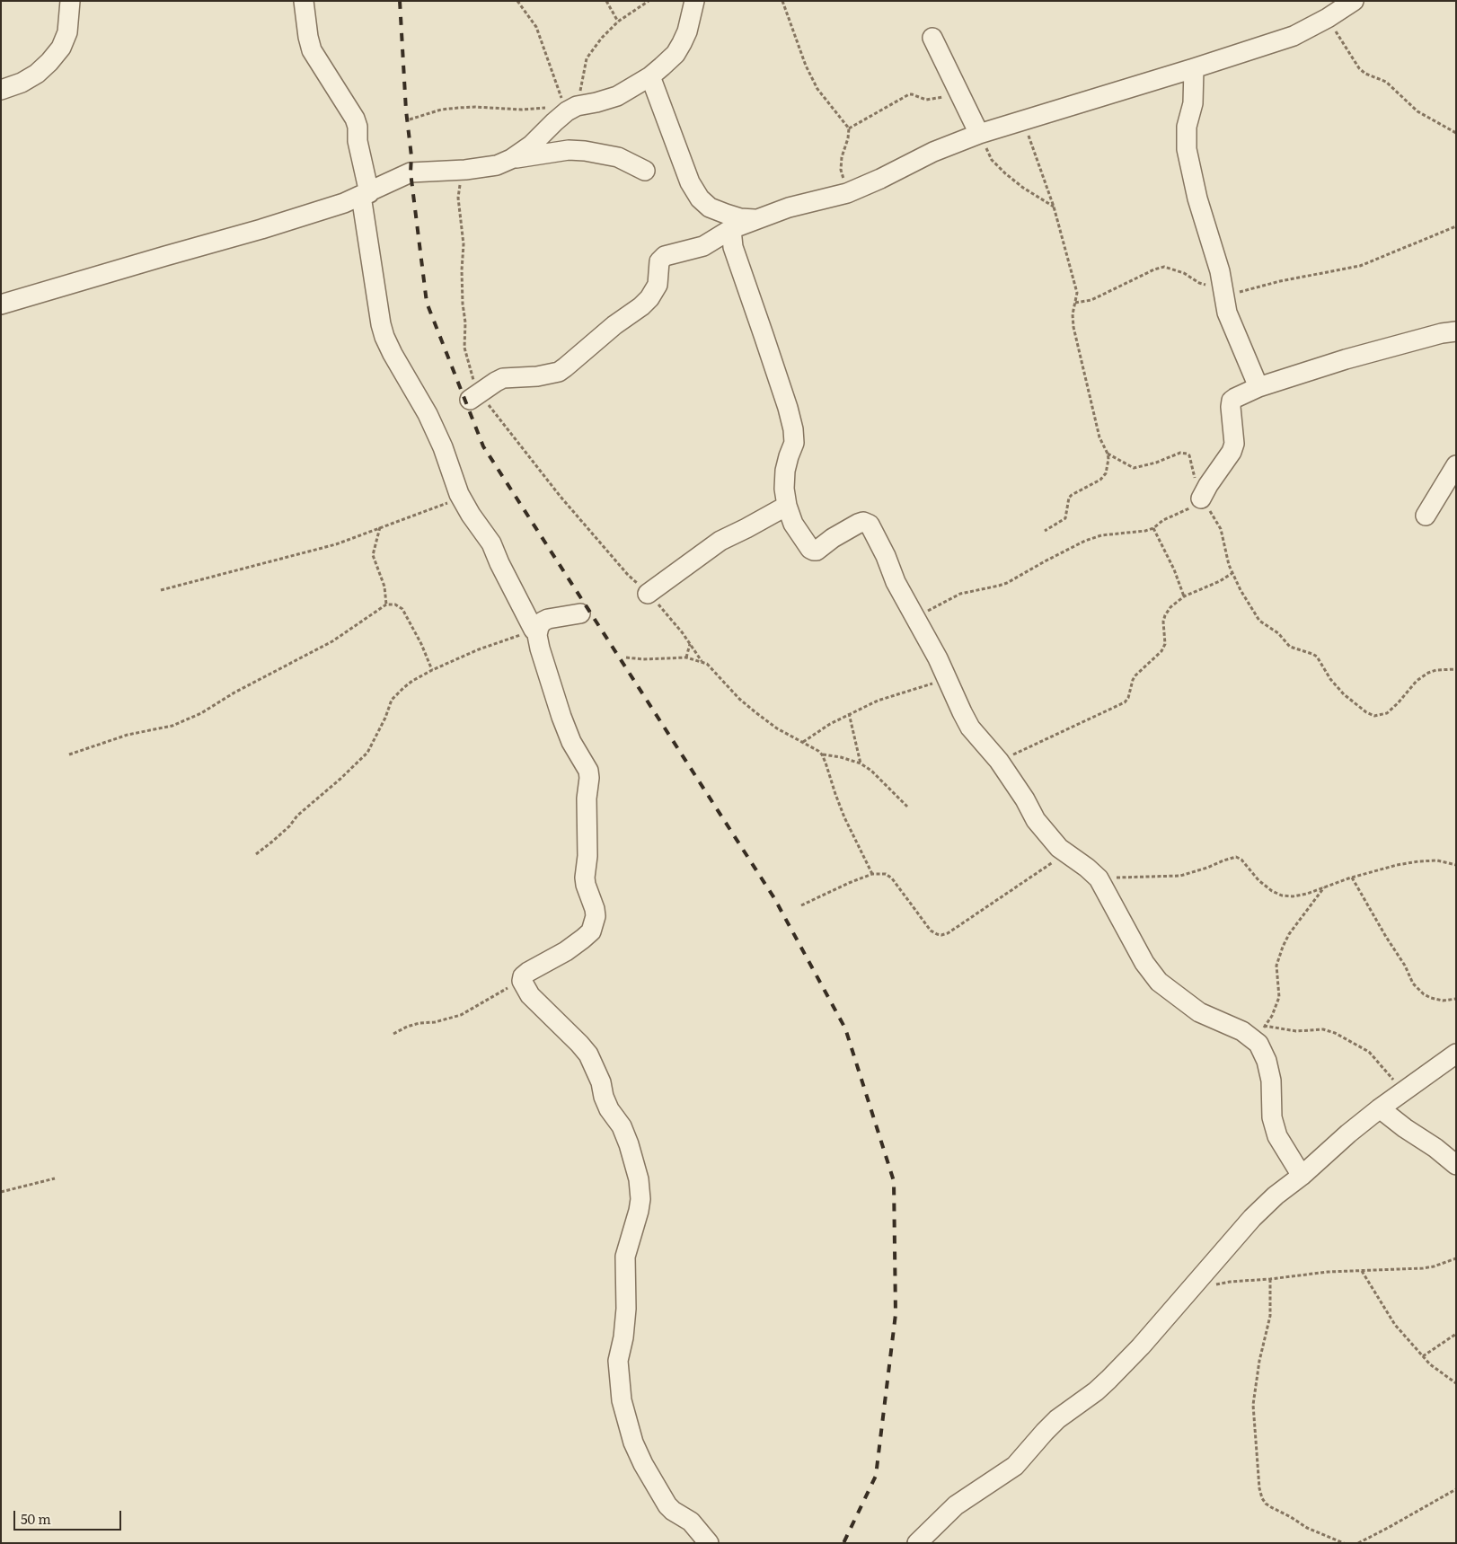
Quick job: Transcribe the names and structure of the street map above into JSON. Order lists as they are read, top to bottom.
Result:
{
  "scale_bar": "50 m"
}
